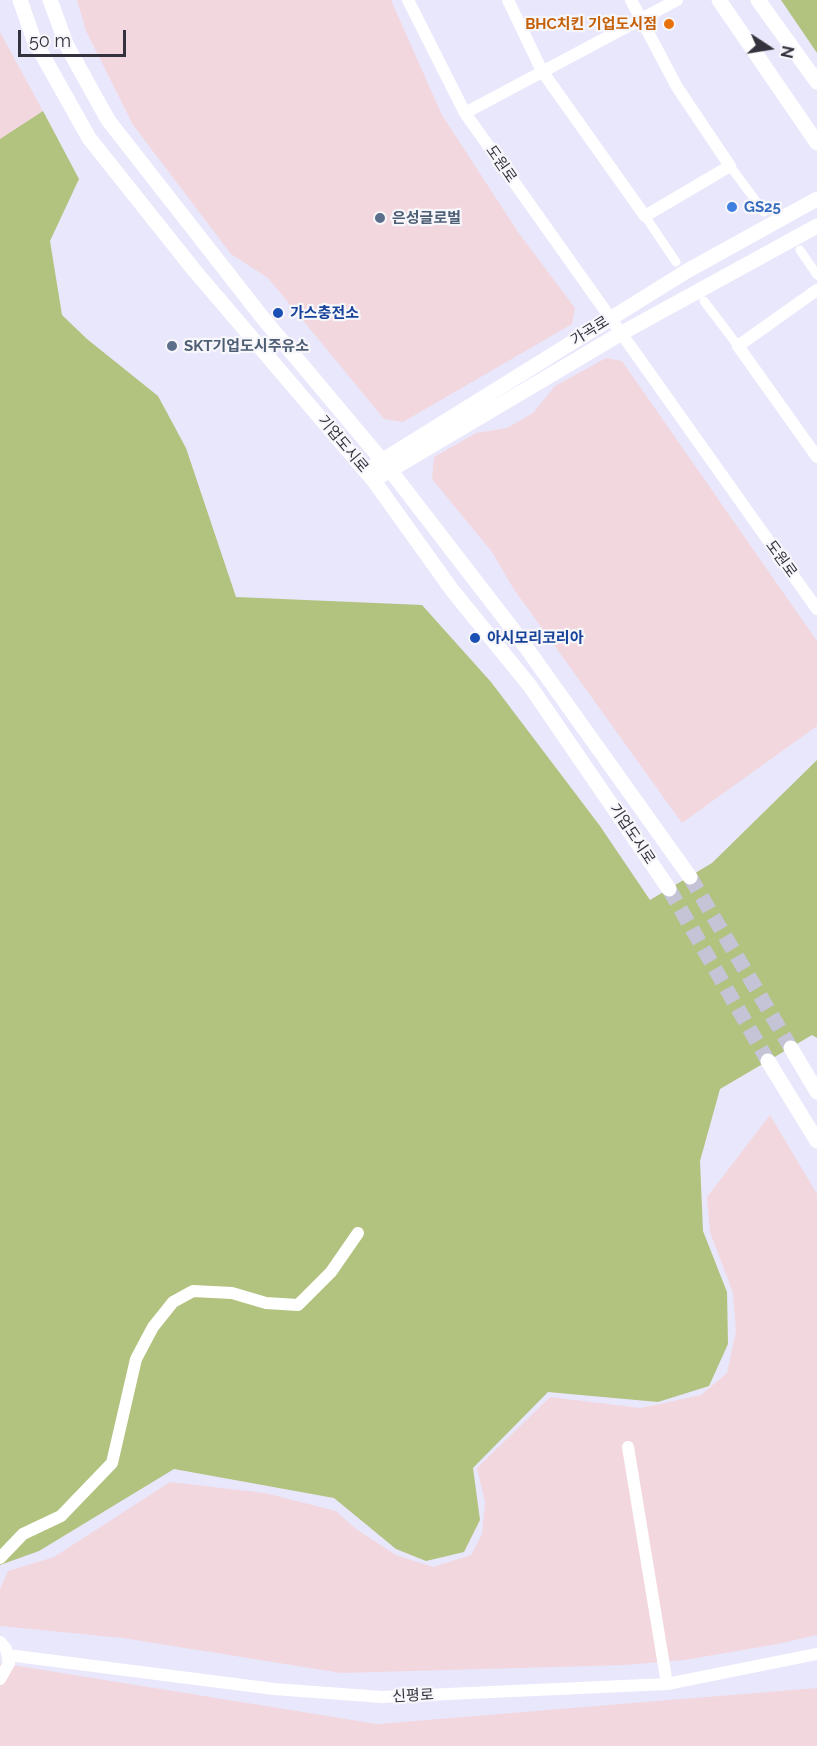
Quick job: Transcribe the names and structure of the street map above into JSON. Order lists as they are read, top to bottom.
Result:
{
  "streets": {
    "street": [
      "도원로",
      "가곡로",
      "기업도시로",
      "신평로"
    ]
  },
  "crossings": [
    ["도원로", "가곡로"],
    ["가곡로", "기업도시로"]
  ],
  "places": [
    "BHC치킨 기업도시점",
    "GS25",
    "은성글로벌",
    "가스충전소",
    "SKT기업도시주유소",
    "아시모리코리아"
  ],
  "scale_bar": "50 m",
  "north": "right"
}
